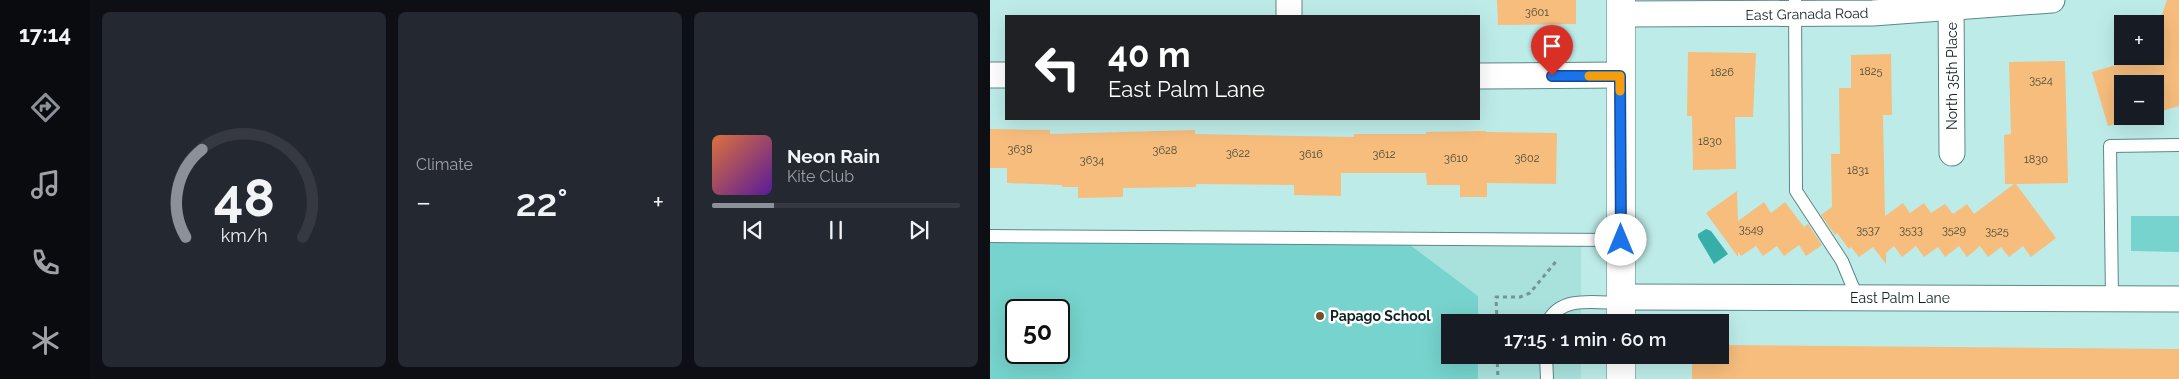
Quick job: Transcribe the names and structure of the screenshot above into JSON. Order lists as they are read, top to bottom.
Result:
{
  "streets": {
    "street": ["East Granada Road", "North 35th Place", "East Palm Lane"]
  },
  "crossings": [
    ["East Granada Road", "North 35th Place"]
  ],
  "places": ["Papago School"],
  "house_numbers": [
    "3601",
    "1825",
    "1826",
    "3524",
    "1830",
    "3638",
    "3628",
    "3622",
    "3616",
    "3612",
    "3610",
    "3602",
    "1830",
    "3634",
    "1831",
    "3549",
    "3537",
    "3533",
    "3529",
    "3525"
  ],
  "page": {
    "tabs": "17:14",
    "tile": "Climate",
    "map_buttons": ["+", "−"],
    "turn": ["40 m", "East Palm Lane"],
    "song": ["Neon Rain", "Kite Club"],
    "heat": ["−", "22°", "+"],
    "limit": "50",
    "trip": "17:15 · 1 min · 60 m",
    "gauge": ["48", "km/h"]
  }
}
